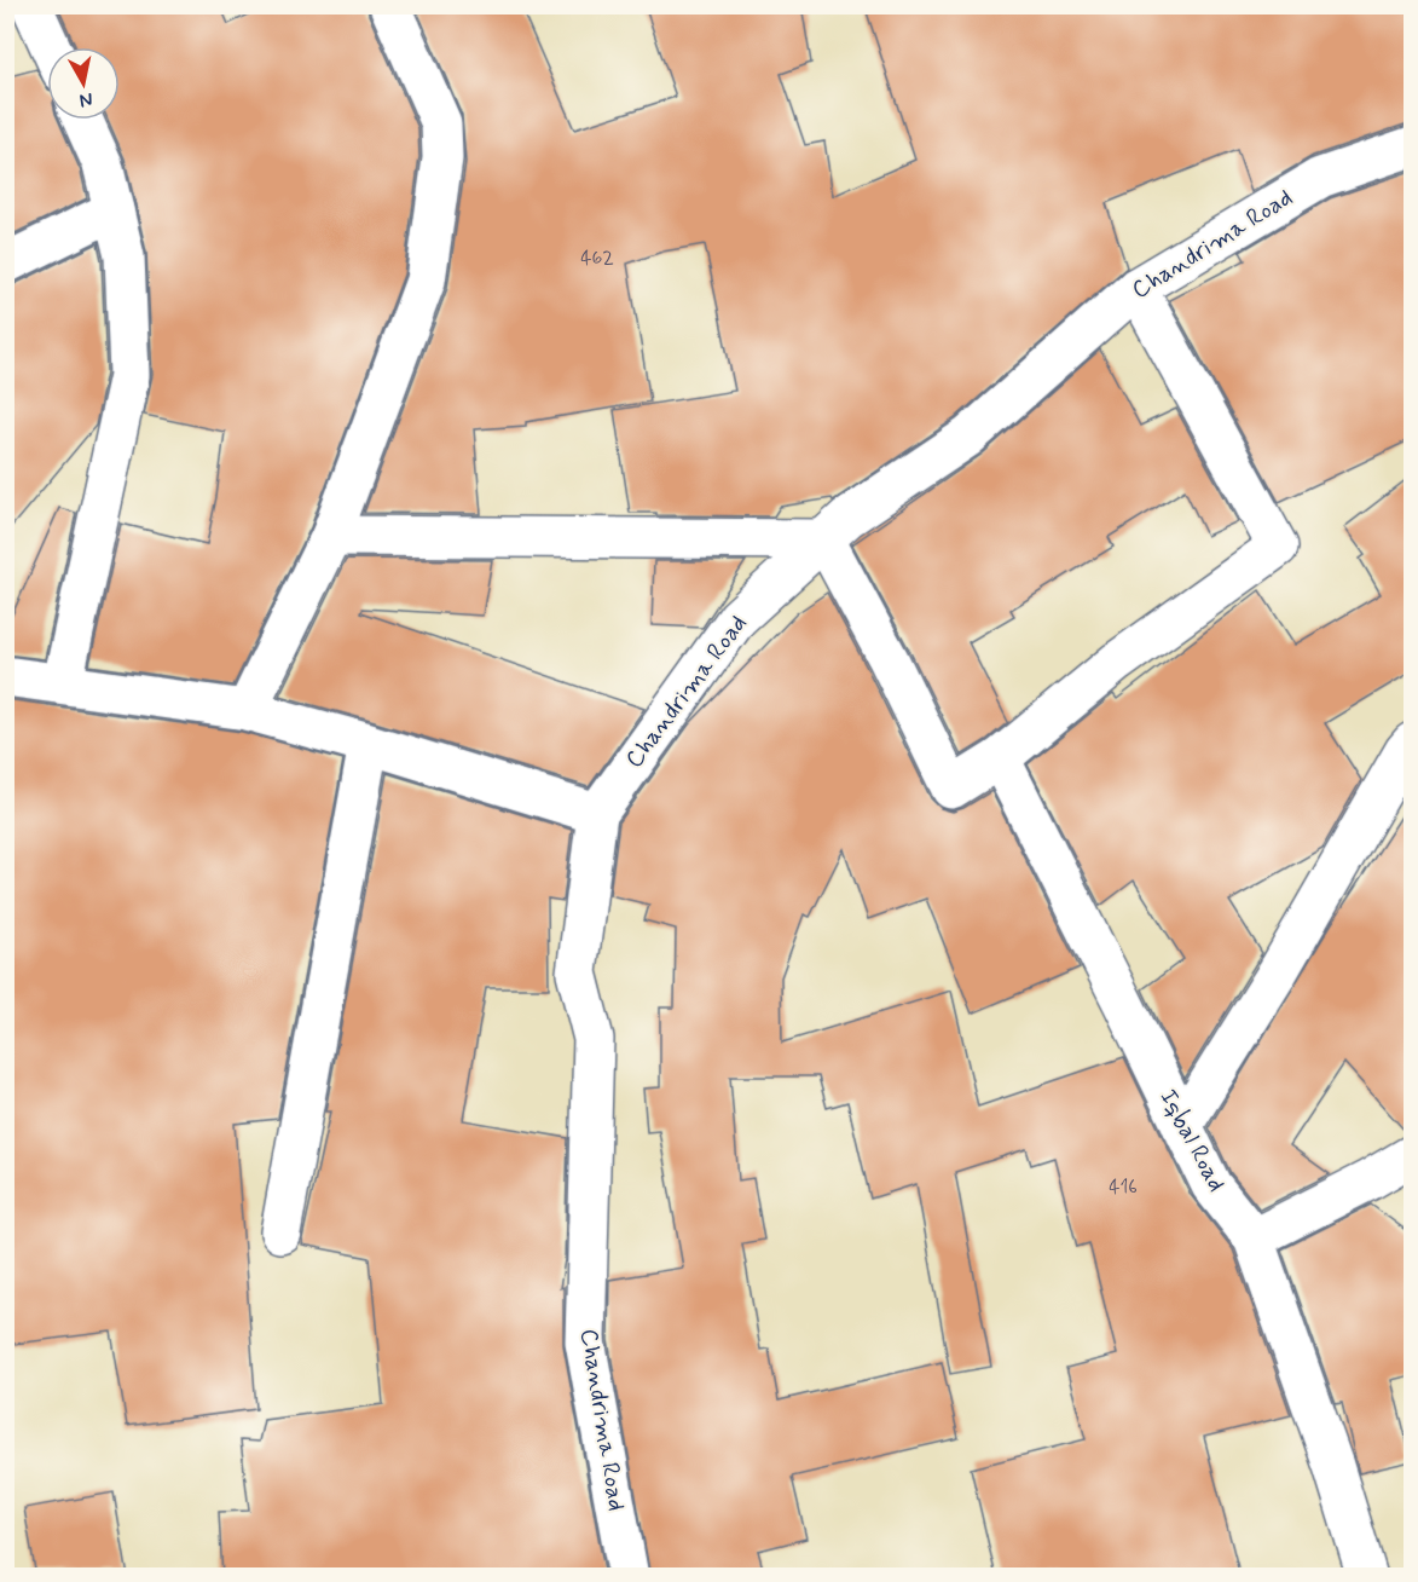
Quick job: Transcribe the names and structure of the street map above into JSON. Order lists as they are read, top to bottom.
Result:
{
  "streets": {
    "street": ["Chandrima Road", "Iqbal Road"]
  },
  "house_numbers": ["462", "416"],
  "north": "bottom"
}
